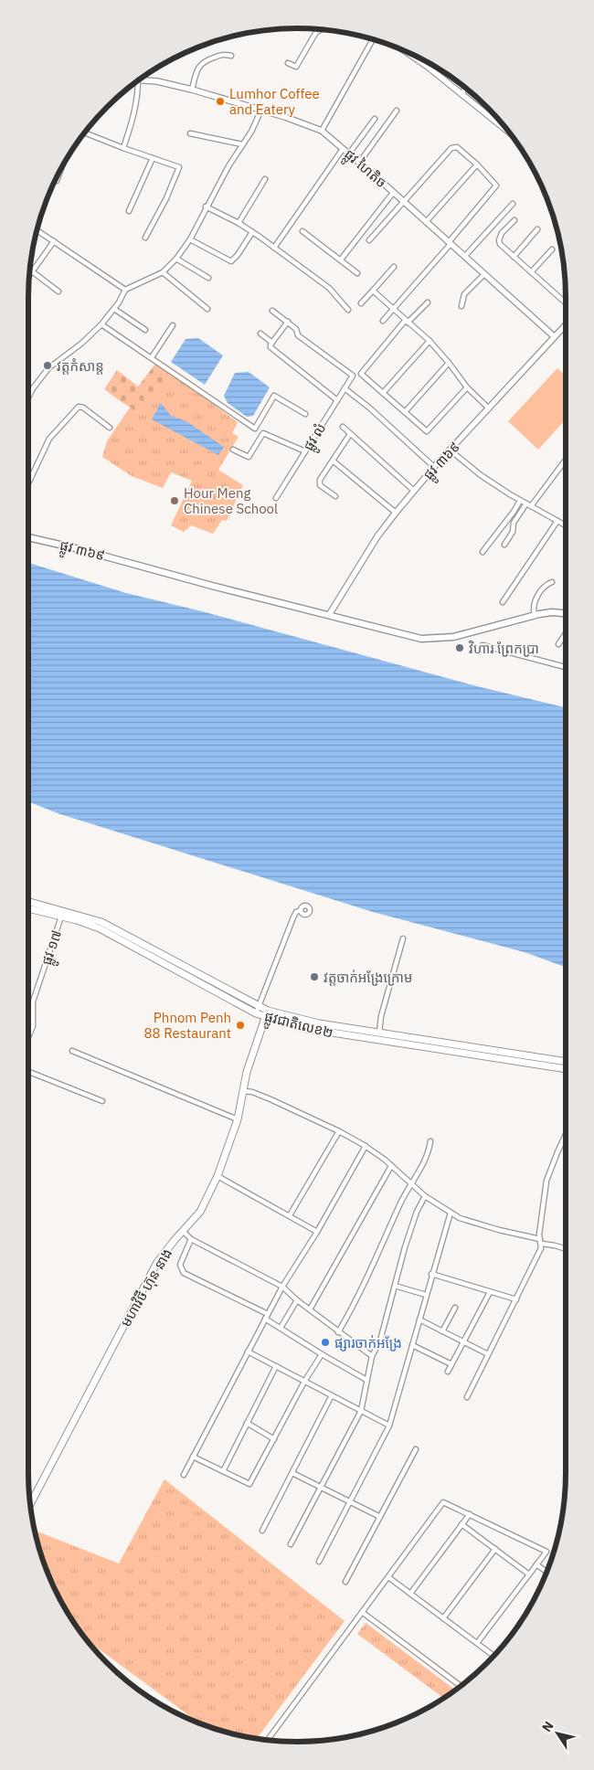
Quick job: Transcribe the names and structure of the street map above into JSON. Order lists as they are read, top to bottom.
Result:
{
  "streets": {
    "main road": ["ផ្លូវ ៣៦៩", "ផ្លូវជាតិលេខ២", "មហាវិថី ហ៊ុន នាង"],
    "street": ["ផ្លូវ ហៃតិច", "ផ្លូវ លំ", "ផ្លូវ ១៧"]
  },
  "crossings": [
    ["ផ្លូវ ហៃតិច", "ផ្លូវ ៣៦៩"],
    ["ផ្លូវ ១៧", "ផ្លូវជាតិលេខ២"],
    ["ផ្លូវជាតិលេខ២", "មហាវិថី ហ៊ុន នាង"]
  ],
  "places": [
    "Lumhor Coffee and Eatery",
    "វត្តកំសាន្ត",
    "Hour Meng Chinese School",
    "វិហារ ព្រែកប្រា",
    "វត្តចាក់អង្រែក្រោម",
    "Phnom Penh 88 Restaurant",
    "ផ្សារចាក់អង្រែ"
  ],
  "north": "top left"
}
